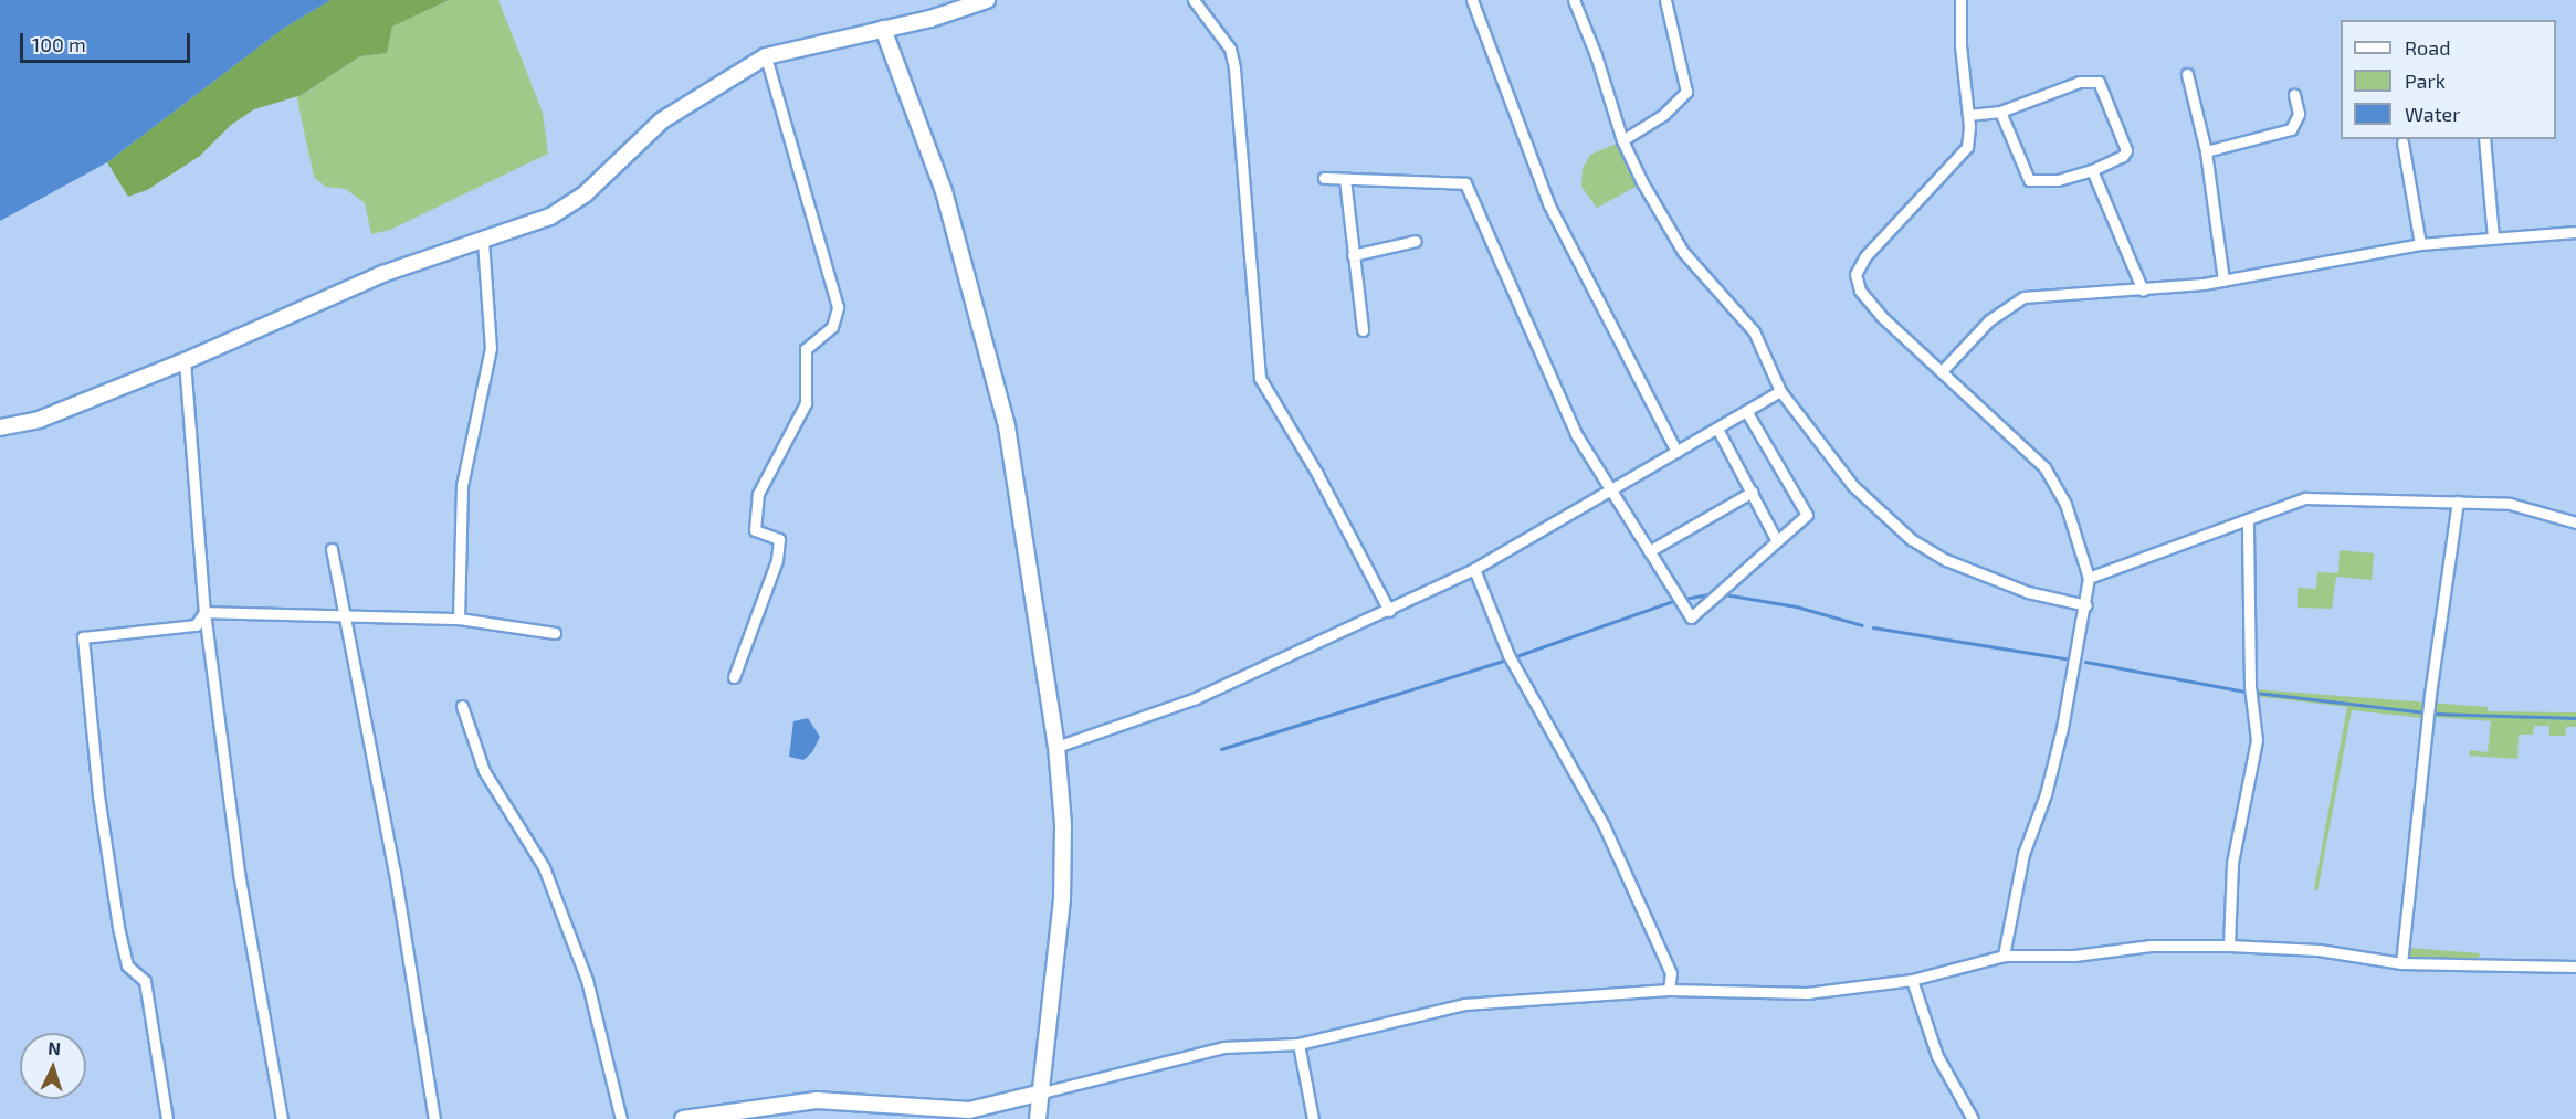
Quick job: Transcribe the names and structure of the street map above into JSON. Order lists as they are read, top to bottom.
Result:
{
  "legend": ["Road", "Park", "Water"],
  "scale_bar": "100 m",
  "north": "top"
}
